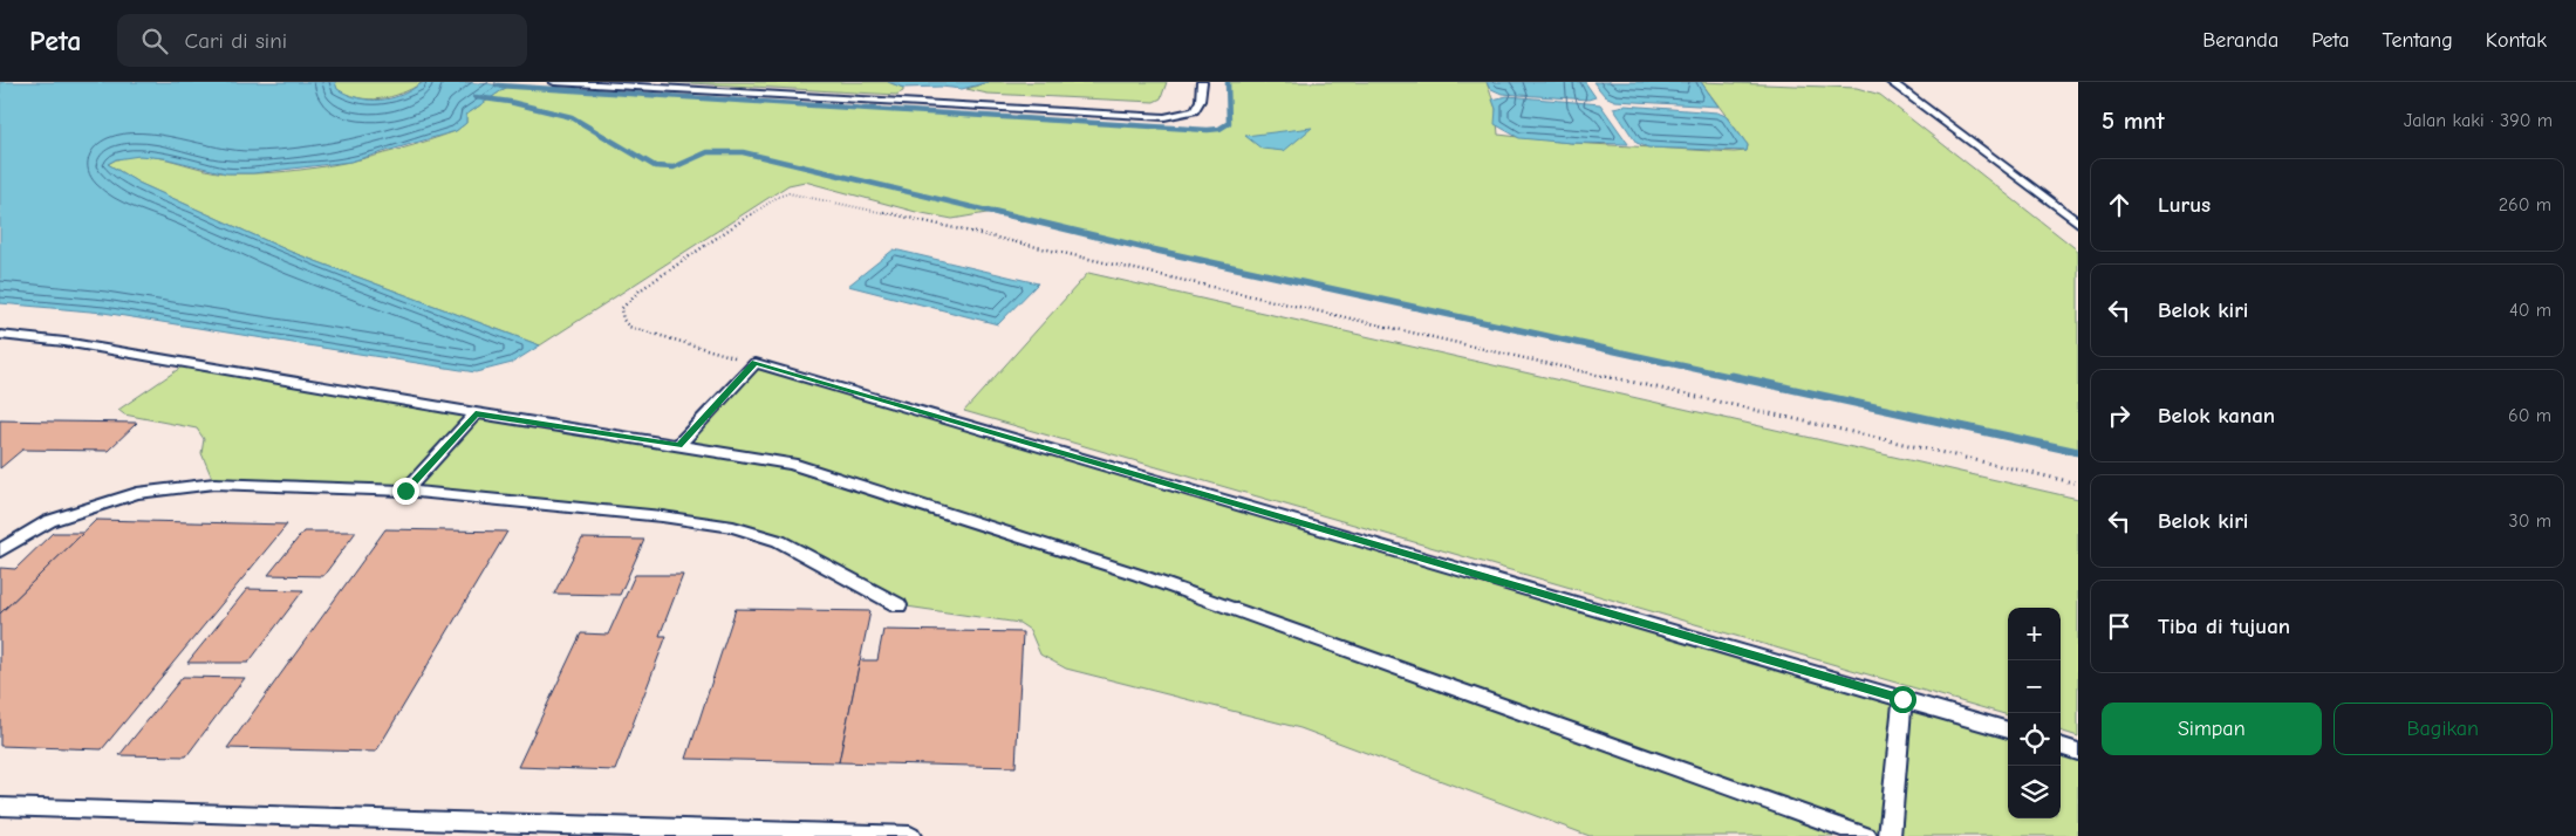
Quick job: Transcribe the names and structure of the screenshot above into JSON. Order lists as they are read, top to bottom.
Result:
{
  "page": {
    "header": "Peta",
    "search": "Cari di sini",
    "nav": [
      "Beranda",
      "Peta",
      "Tentang",
      "Kontak"
    ],
    "heading": ["5 mnt", "Jalan kaki · 390 m"],
    "list": [
      ["Lurus", "260 m"],
      ["Belok kiri", "40 m"],
      ["Belok kanan", "60 m"],
      ["Belok kiri", "30 m"],
      "Tiba di tujuan"
    ],
    "map_buttons": ["+", "−"],
    "buttons": ["Simpan", "Bagikan"]
  }
}
